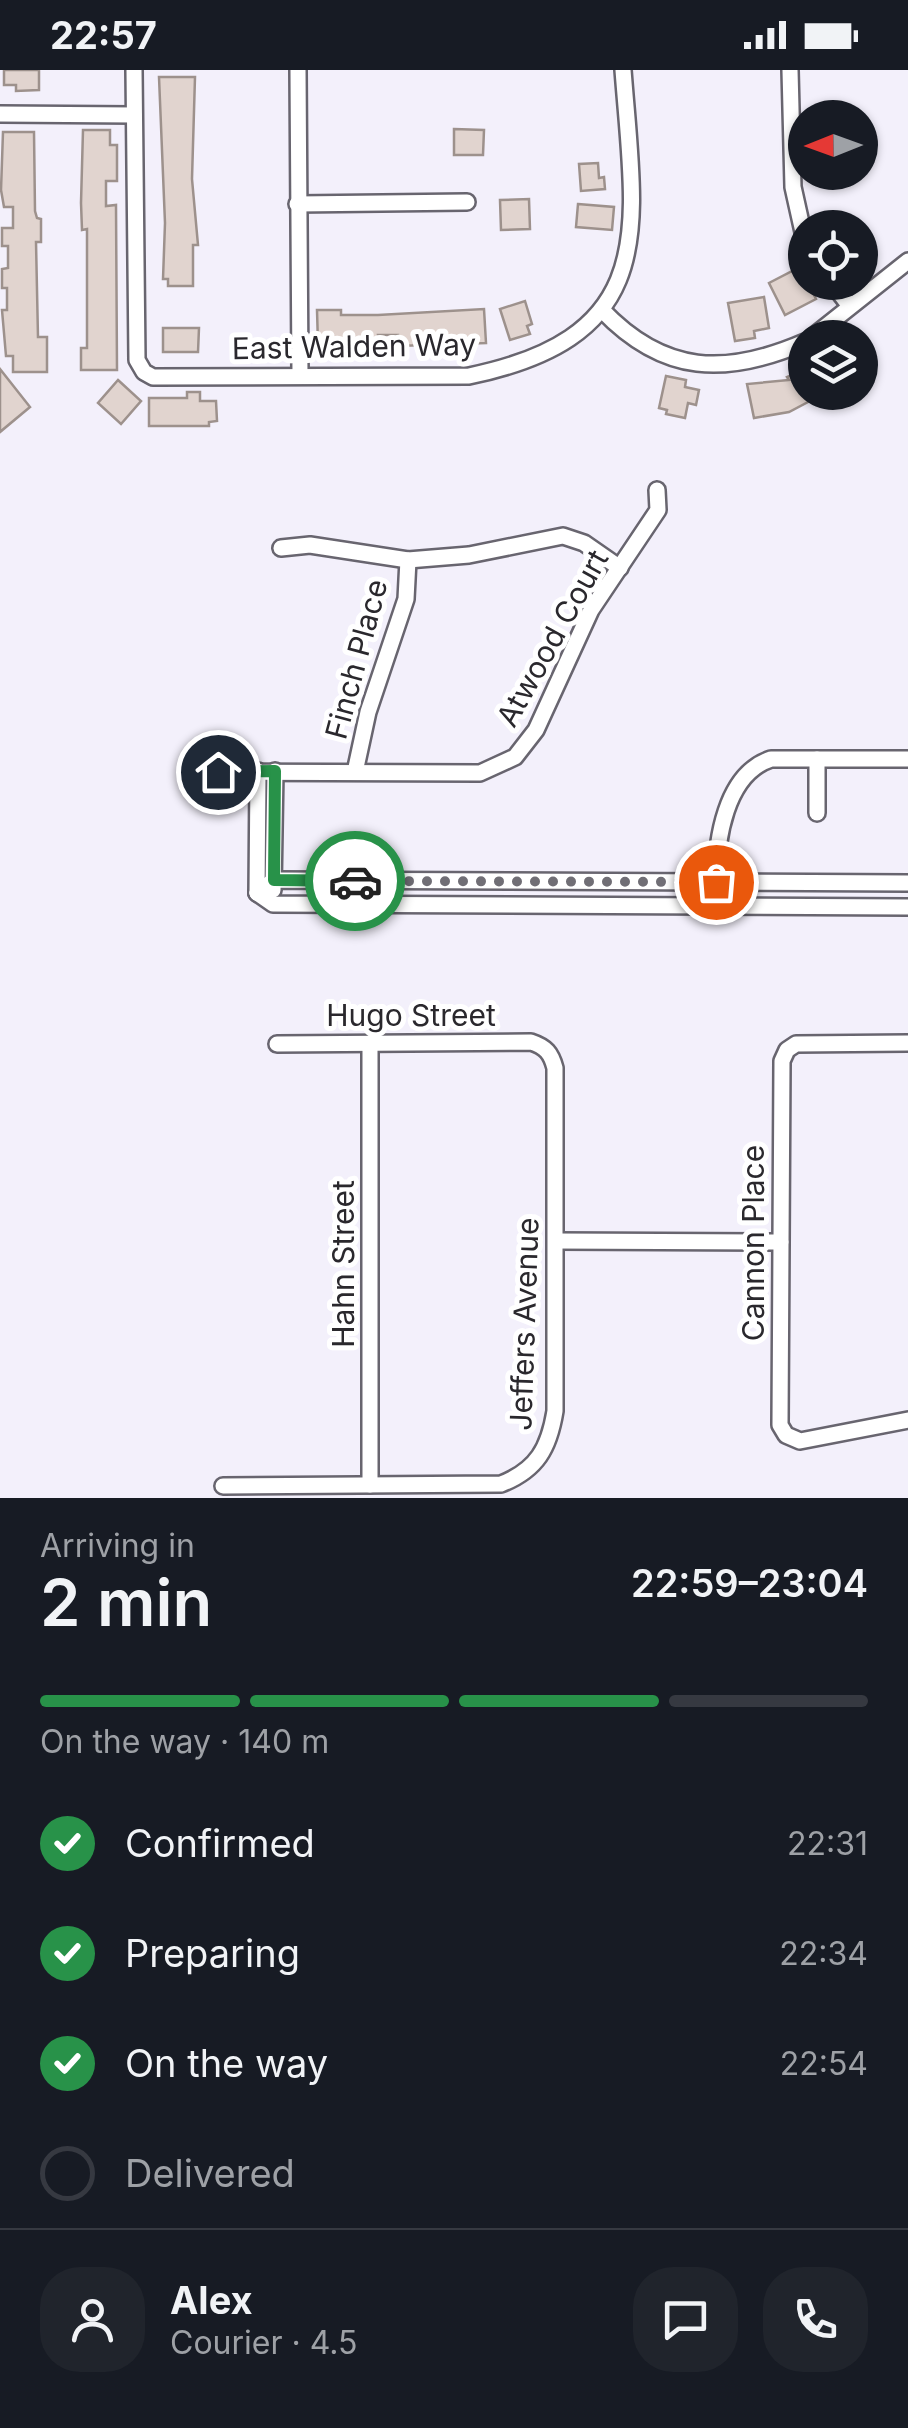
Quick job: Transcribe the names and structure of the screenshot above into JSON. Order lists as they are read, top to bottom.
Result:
{
  "streets": {
    "street": [
      "East Walden Way",
      "Atwood Court",
      "Finch Place",
      "Hugo Street",
      "Cannon Place",
      "Hahn Street",
      "Jeffers Avenue"
    ]
  },
  "crossings": [
    ["Atwood Court", "Finch Place"],
    ["Hugo Street", "Hahn Street"],
    ["Hugo Street", "Jeffers Avenue"],
    ["Hahn Street", "Jeffers Avenue"]
  ],
  "north": "left",
  "page": {
    "status": "22:57",
    "heading": ["2 min", "Arriving in", "22:59–23:04"],
    "panel": ["Alex", "Courier · 4.5"],
    "bar": "On the way · 140 m",
    "list": [
      ["Confirmed", "22:31"],
      ["Preparing", "22:34"],
      ["On the way", "22:54"],
      "Delivered"
    ]
  }
}
